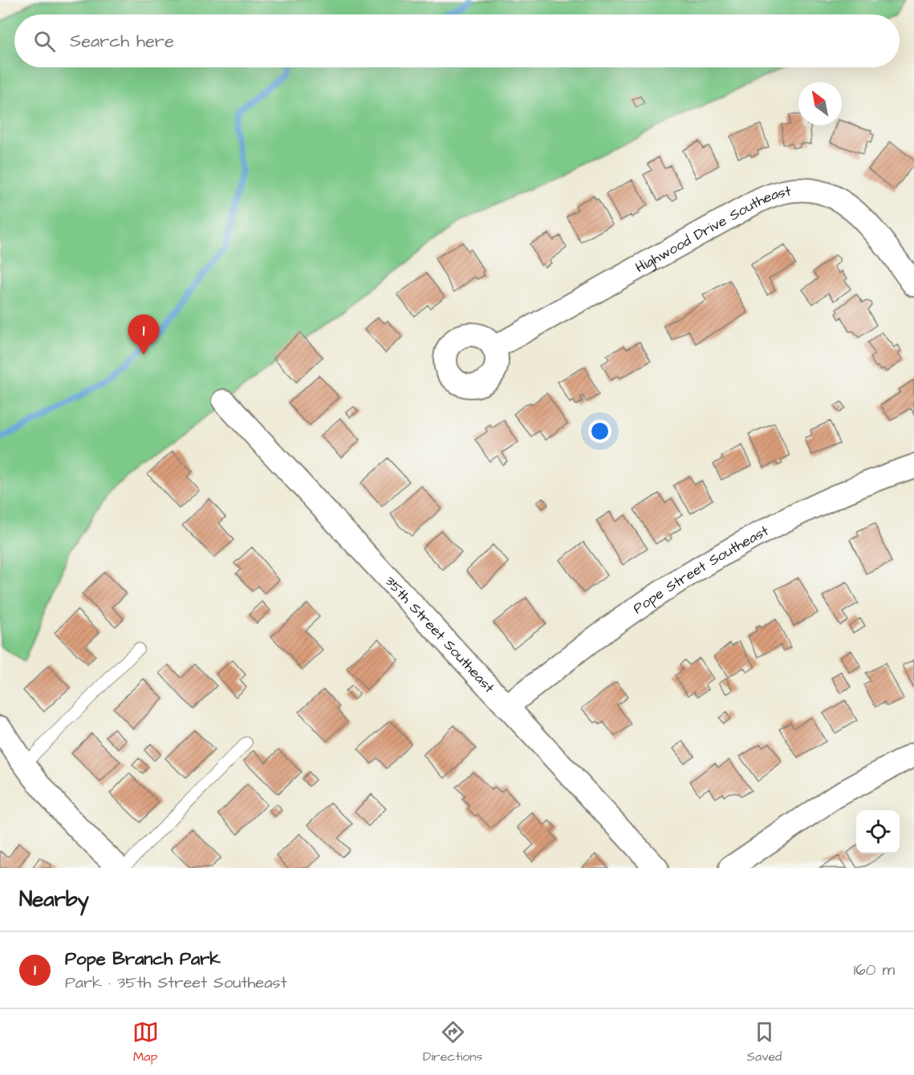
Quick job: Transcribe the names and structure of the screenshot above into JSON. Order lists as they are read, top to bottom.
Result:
{
  "streets": {
    "street": ["Highwood Drive Southeast", "Pope Street Southeast", "35th Street Southeast"]
  },
  "crossings": [
    ["Pope Street Southeast", "35th Street Southeast"]
  ],
  "north": "top left",
  "page": {
    "search": "Search here",
    "pins": "1",
    "heading": "Nearby",
    "list": [
      {
        "mark": "1",
        "name": "Pope Branch Park",
        "note": "Park · 35th Street Southeast",
        "value": "160 m"
      }
    ],
    "nav": ["Map", "Directions", "Saved"]
  }
}
